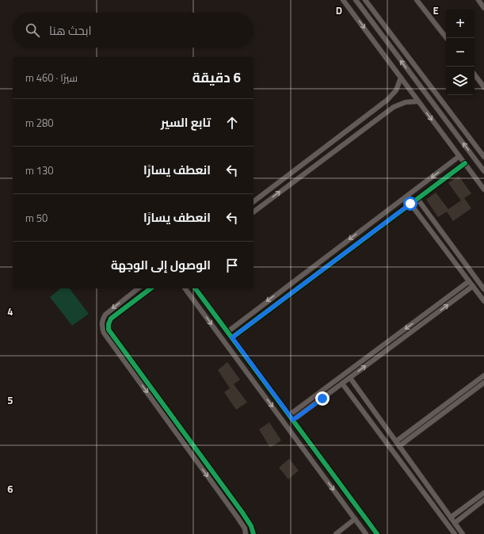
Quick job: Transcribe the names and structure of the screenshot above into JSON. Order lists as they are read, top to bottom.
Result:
{
  "page": {
    "map_buttons": ["+", "−"],
    "search": "ابحث هنا",
    "heading": ["6 دقيقة", "سيرًا · 460 m"],
    "list": [
      ["تابع السير", "280 m"],
      ["انعطف يسارًا", "130 m"],
      ["انعطف يسارًا", "50 m"],
      "الوصول إلى الوجهة"
    ]
  },
  "grid": {
    "columns": ["D", "E"],
    "rows": ["4", "5", "6"]
  }
}
